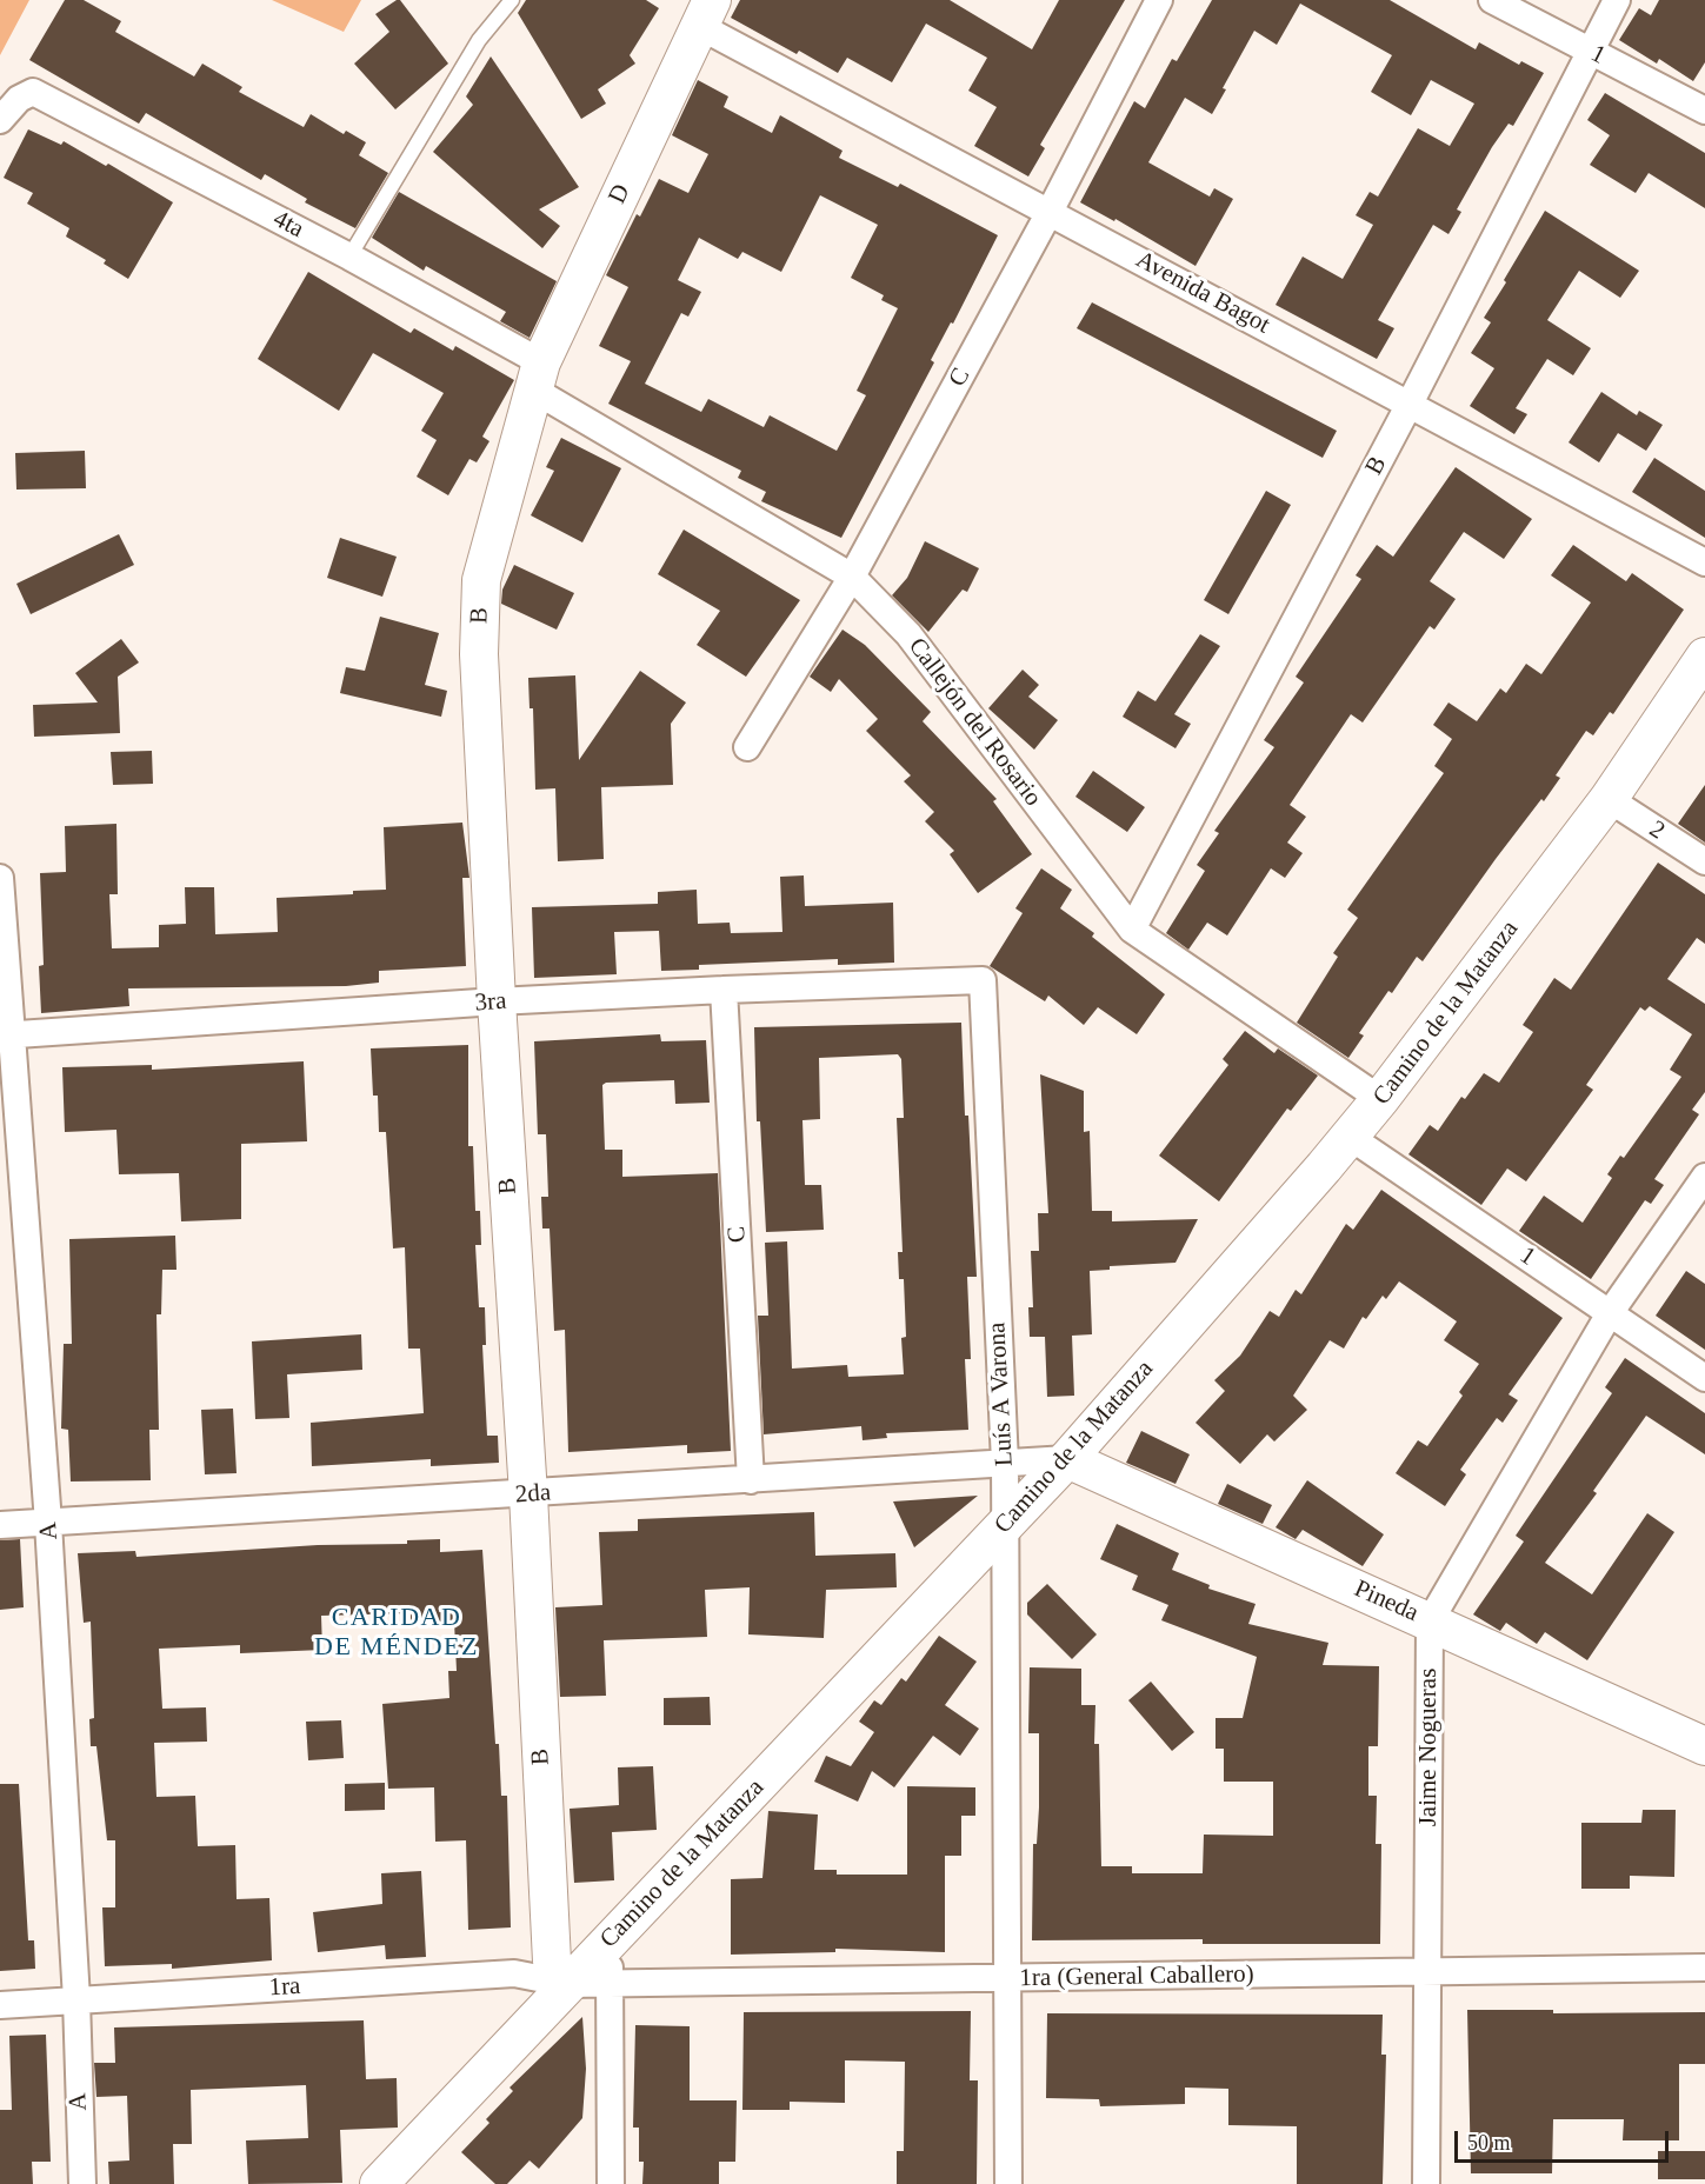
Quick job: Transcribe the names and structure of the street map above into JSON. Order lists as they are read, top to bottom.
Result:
{
  "streets": {
    "street": [
      "1",
      "D",
      "4ta",
      "Avenida Bagot",
      "C",
      "B",
      "Callejón del Rosario",
      "2",
      "3ra",
      "Camino de la Matanza",
      "Luís A Varona",
      "2da",
      "A",
      "Pineda",
      "Jaime Nogueras",
      "1ra (General Caballero)",
      "1ra"
    ]
  },
  "crossings": [
    ["1", "B"],
    ["1", "Camino de la Matanza"],
    ["1", "Jaime Nogueras"],
    ["D", "4ta"],
    ["D", "Avenida Bagot"],
    ["D", "B"],
    ["D", "Callejón del Rosario"],
    ["4ta", "B"],
    ["4ta", "Callejón del Rosario"],
    ["Avenida Bagot", "C"],
    ["Avenida Bagot", "B"],
    ["C", "Callejón del Rosario"],
    ["C", "3ra"],
    ["C", "2da"],
    ["B", "Callejón del Rosario"],
    ["B", "3ra"],
    ["B", "Camino de la Matanza"],
    ["B", "2da"],
    ["B", "1ra (General Caballero)"],
    ["B", "1ra"],
    ["Callejón del Rosario", "Camino de la Matanza"],
    ["2", "Camino de la Matanza"],
    ["3ra", "Luís A Varona"],
    ["3ra", "A"],
    ["Camino de la Matanza", "Luís A Varona"],
    ["Camino de la Matanza", "2da"],
    ["Camino de la Matanza", "Pineda"],
    ["Camino de la Matanza", "1ra (General Caballero)"],
    ["Camino de la Matanza", "1ra"],
    ["Luís A Varona", "2da"],
    ["Luís A Varona", "1ra (General Caballero)"],
    ["2da", "A"],
    ["2da", "Pineda"],
    ["A", "1ra"],
    ["Pineda", "Jaime Nogueras"],
    ["Jaime Nogueras", "1ra (General Caballero)"],
    ["1ra (General Caballero)", "1ra"]
  ],
  "districts": ["CARIDAD DE MÉNDEZ"],
  "scale_bar": "50 m"
}
